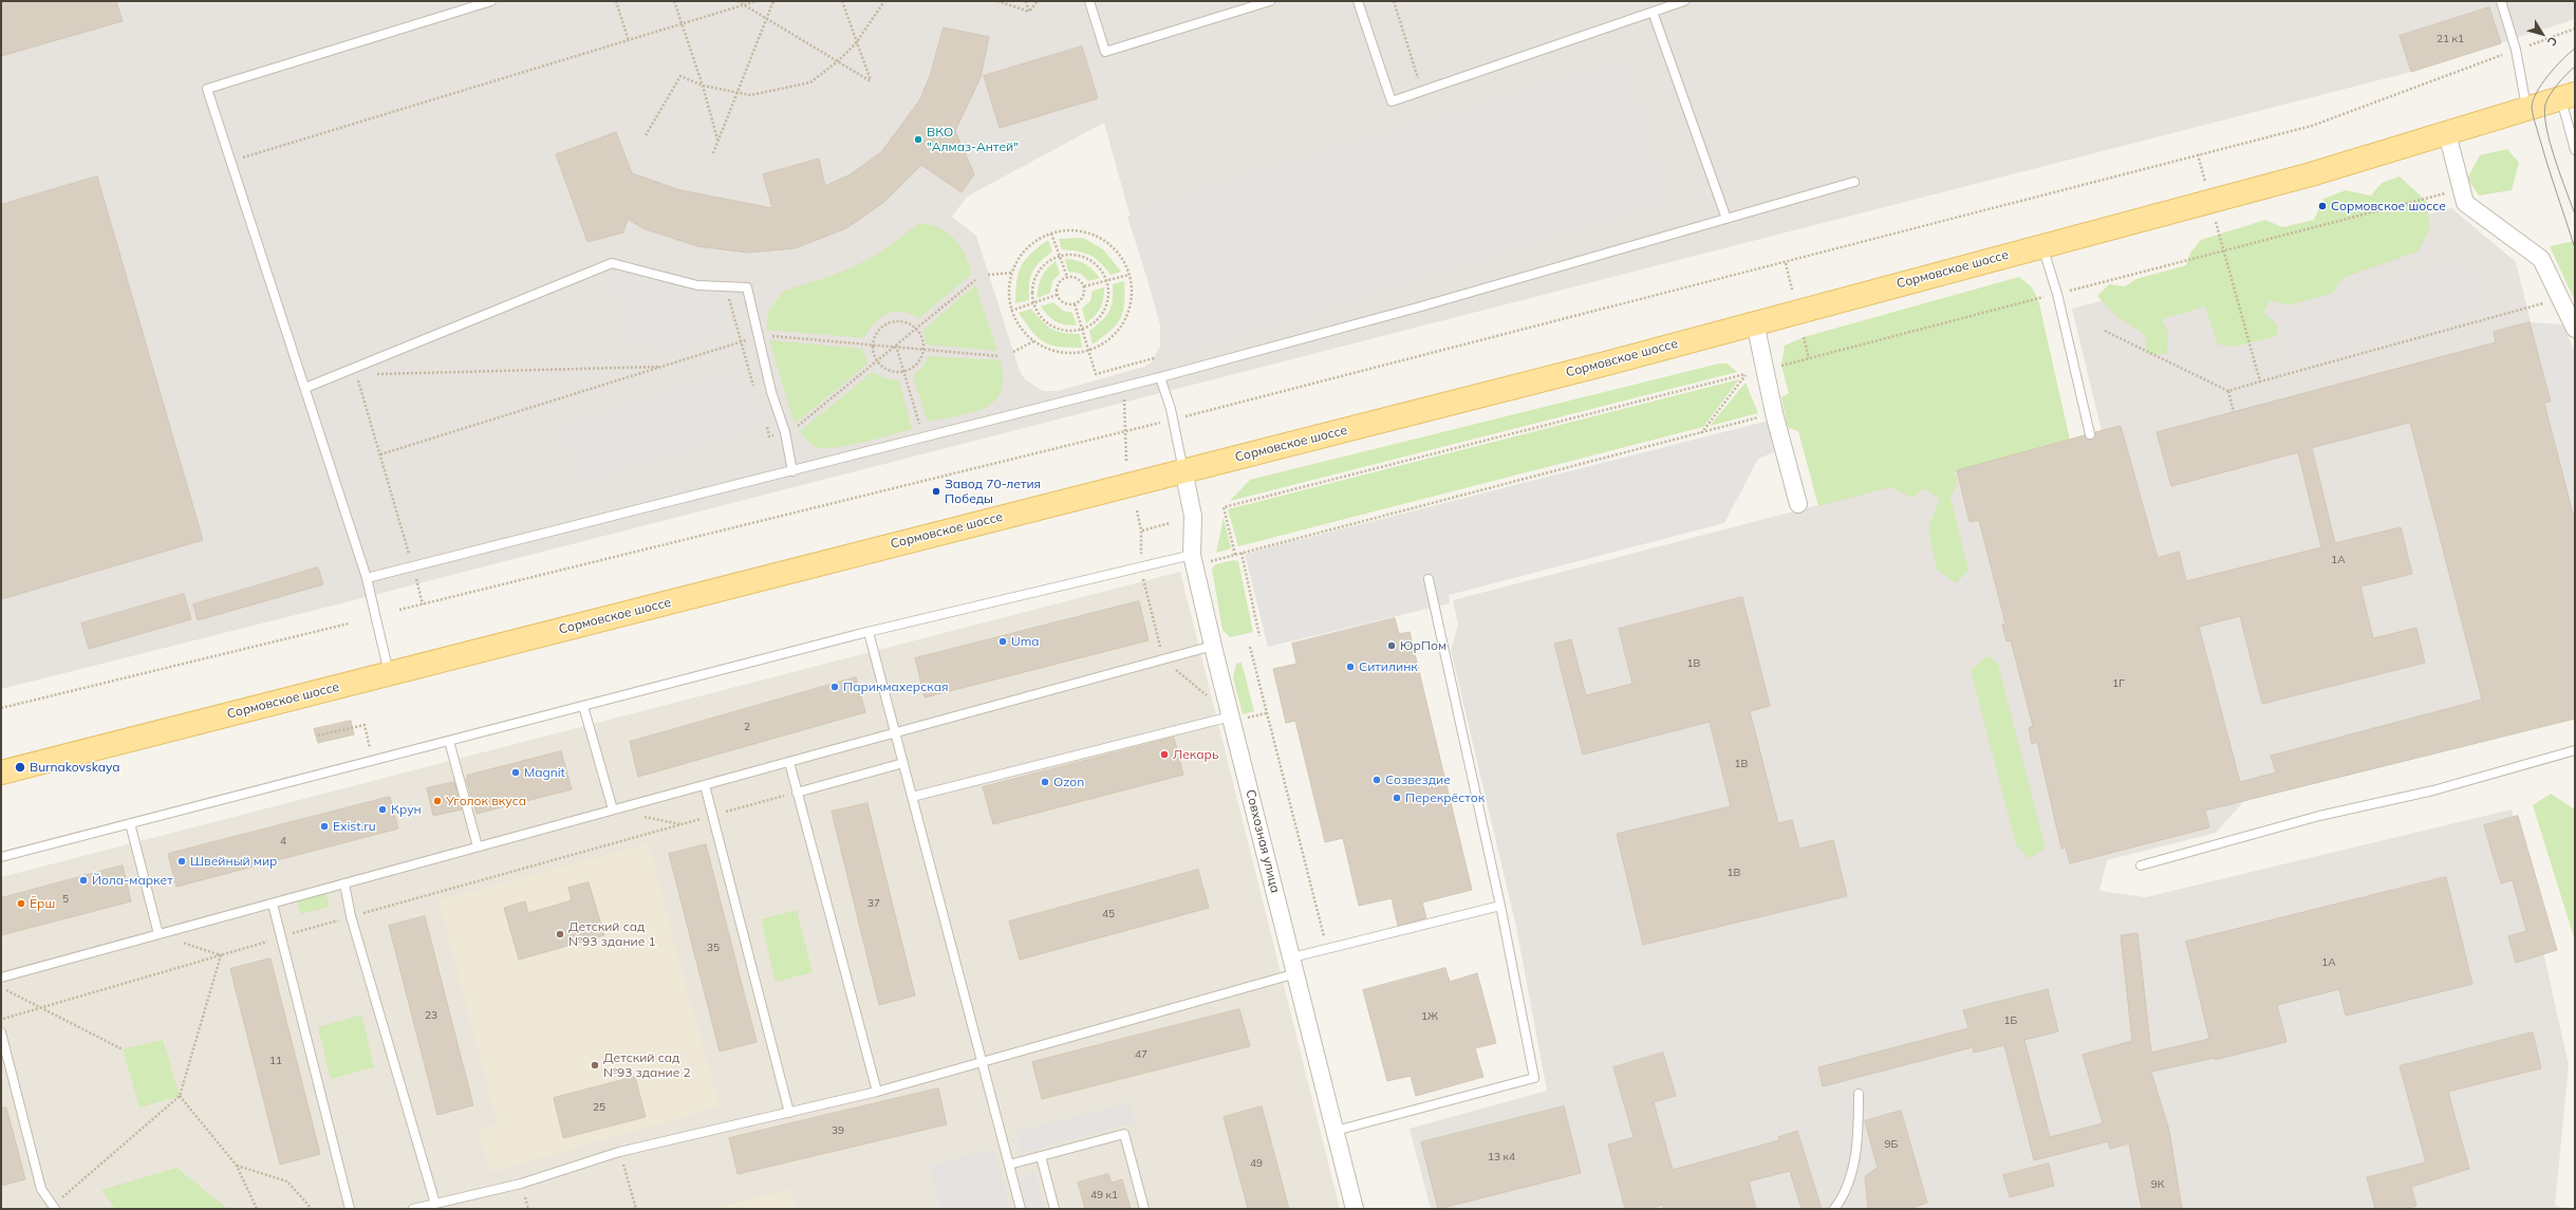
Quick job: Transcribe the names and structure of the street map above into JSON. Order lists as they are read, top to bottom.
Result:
{
  "streets": {
    "main road": ["Сормовское шоссе"],
    "street": ["Совхозная улица"]
  },
  "crossings": [
    ["Сормовское шоссе", "Совхозная улица"]
  ],
  "places": [
    "ВКО \"Алмаз-Антей\"",
    "Сормовское шоссе",
    "Завод 70-летия Победы",
    "Uma",
    "ЮрПом",
    "Ситилинк",
    "Парикмахерская",
    "Лекарь",
    "Burnakovskaya",
    "Magnit",
    "Созвездие",
    "Ozon",
    "Перекрёсток",
    "Уголок вкуса",
    "Крун",
    "Exist.ru",
    "Швейный мир",
    "Йола-маркет",
    "Ёрш",
    "Детский сад №93 здание 1",
    "Детский сад №93 здание 2"
  ],
  "house_numbers": [
    "21 к1",
    "1А",
    "1В",
    "1Г",
    "2",
    "1В",
    "4",
    "1В",
    "5",
    "37",
    "45",
    "35",
    "1А",
    "23",
    "1Ж",
    "1Б",
    "47",
    "11",
    "25",
    "39",
    "9Б",
    "13 к4",
    "49",
    "9К",
    "49 к1"
  ],
  "north": "bottom right"
}
